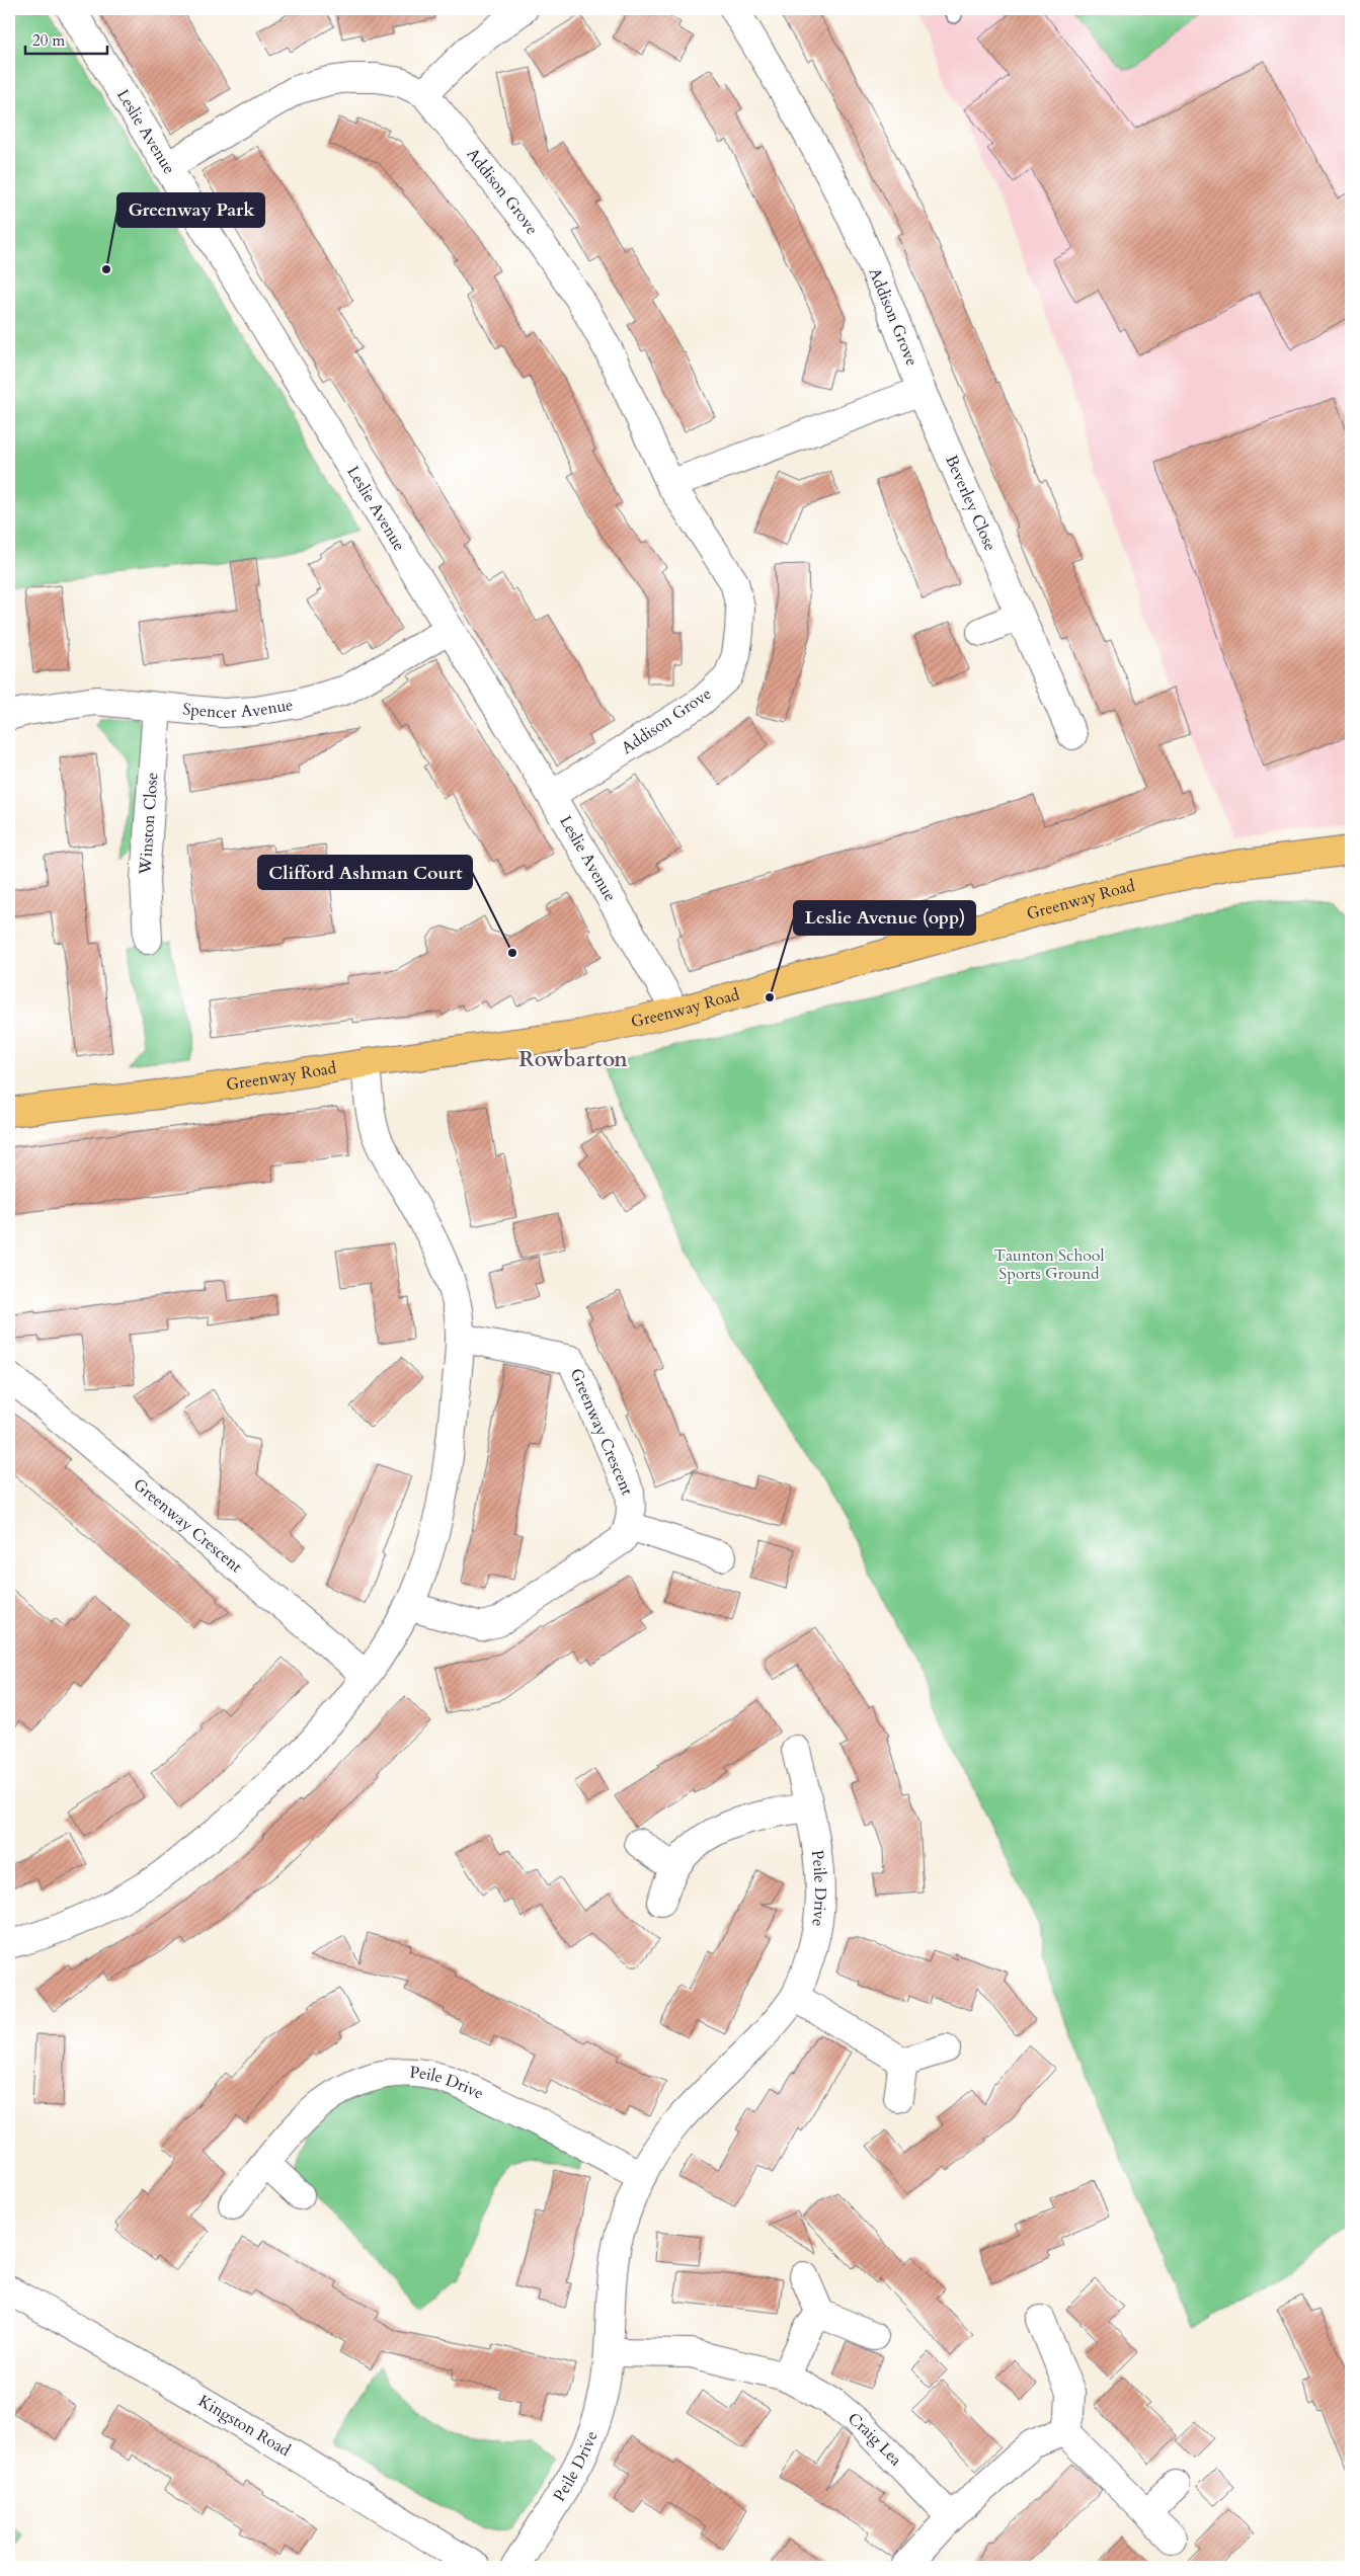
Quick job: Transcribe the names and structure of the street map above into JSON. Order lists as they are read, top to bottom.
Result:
{
  "streets": {
    "main road": ["Greenway Road"],
    "street": [
      "Leslie Avenue",
      "Addison Grove",
      "Beverley Close",
      "Spencer Avenue",
      "Winston Close",
      "Greenway Crescent",
      "Peile Drive",
      "Kingston Road",
      "Craig Lea"
    ]
  },
  "crossings": [
    ["Leslie Avenue", "Addison Grove"],
    ["Leslie Avenue", "Spencer Avenue"],
    ["Leslie Avenue", "Greenway Road"],
    ["Addison Grove", "Beverley Close"],
    ["Spencer Avenue", "Winston Close"],
    ["Peile Drive", "Craig Lea"]
  ],
  "districts": ["Rowbarton"],
  "parks": ["Taunton School Sports Ground"],
  "places": ["Greenway Park", "Clifford Ashman Court", "Leslie Avenue (opp)"],
  "scale_bar": "20 m"
}
